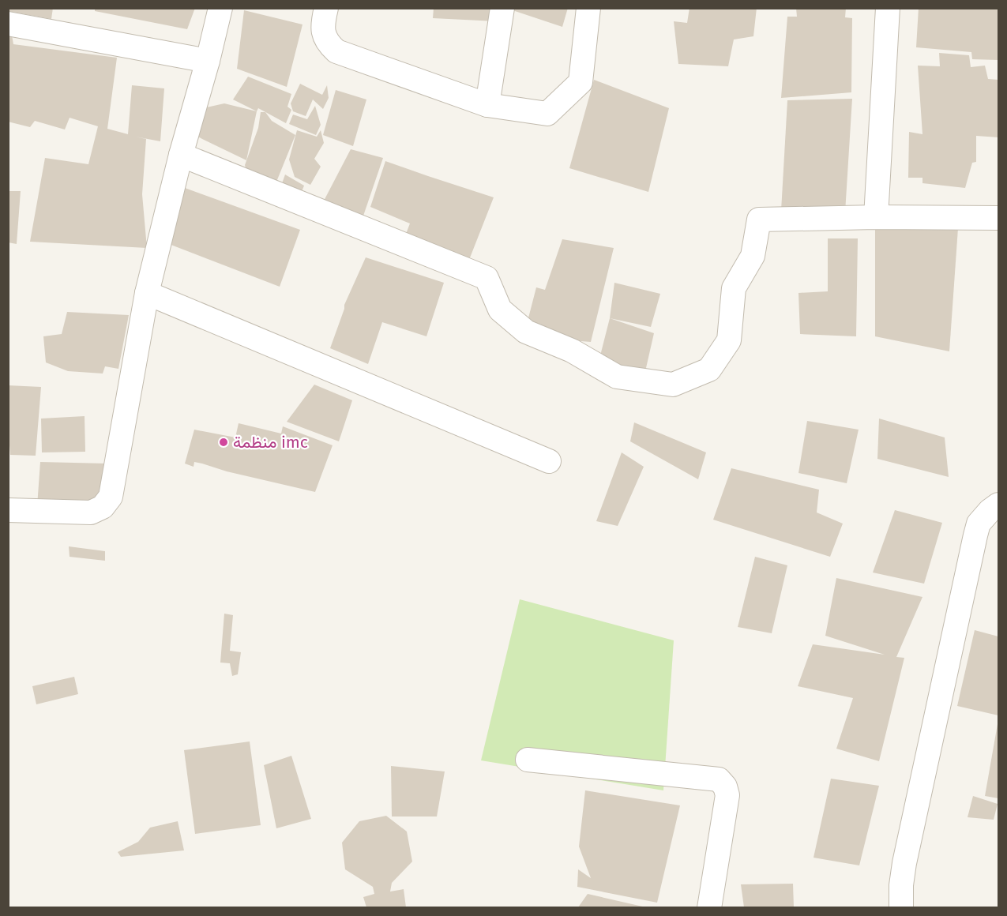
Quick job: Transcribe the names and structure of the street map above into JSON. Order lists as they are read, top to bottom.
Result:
{
  "places": ["منظمة imc"]
}
